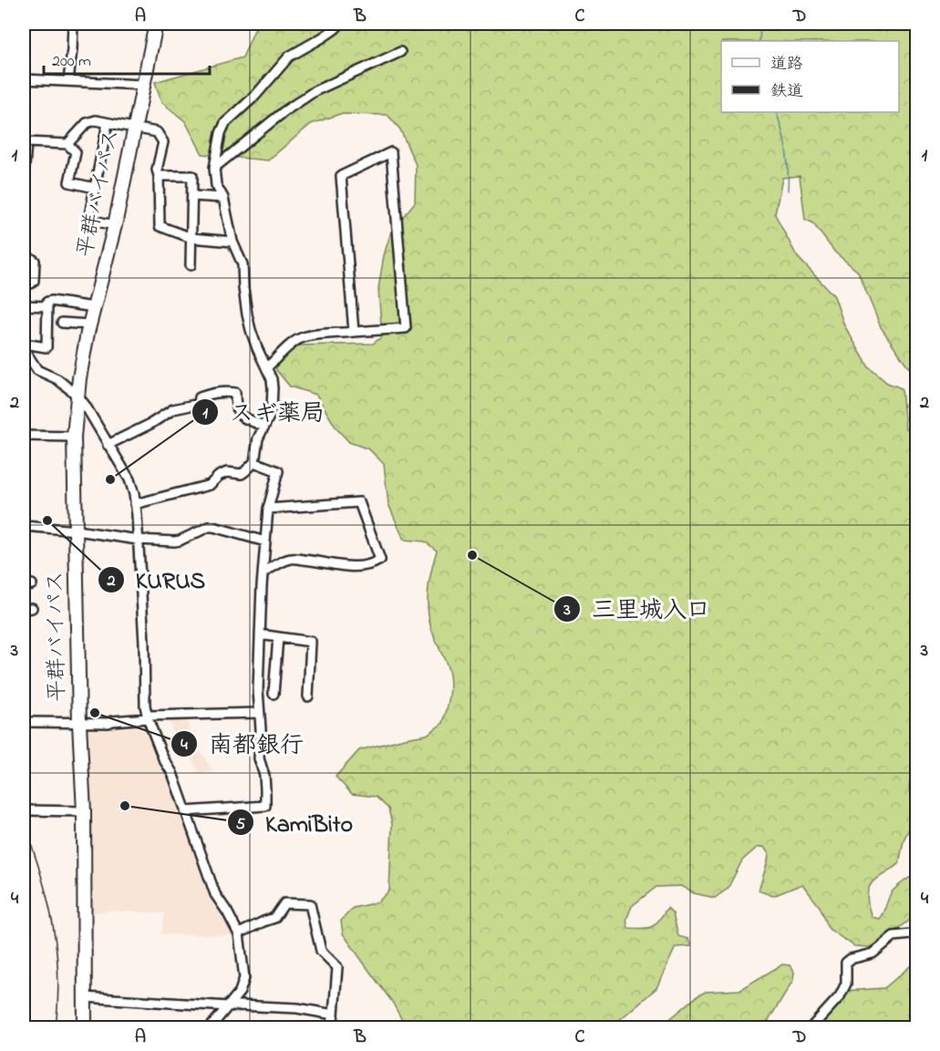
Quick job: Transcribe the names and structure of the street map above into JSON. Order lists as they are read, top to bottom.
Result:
{
  "streets": {
    "highway": ["平群バイパス"]
  },
  "places": [
    "スギ薬局",
    "KURUS",
    "三里城入口",
    "南都銀行",
    "KamiBito"
  ],
  "legend": ["道路", "鉄道"],
  "scale_bar": "200 m",
  "grid": {
    "columns": [
      "A",
      "B",
      "C",
      "D"
    ],
    "rows": [
      "1",
      "2",
      "3",
      "4"
    ]
  }
}
